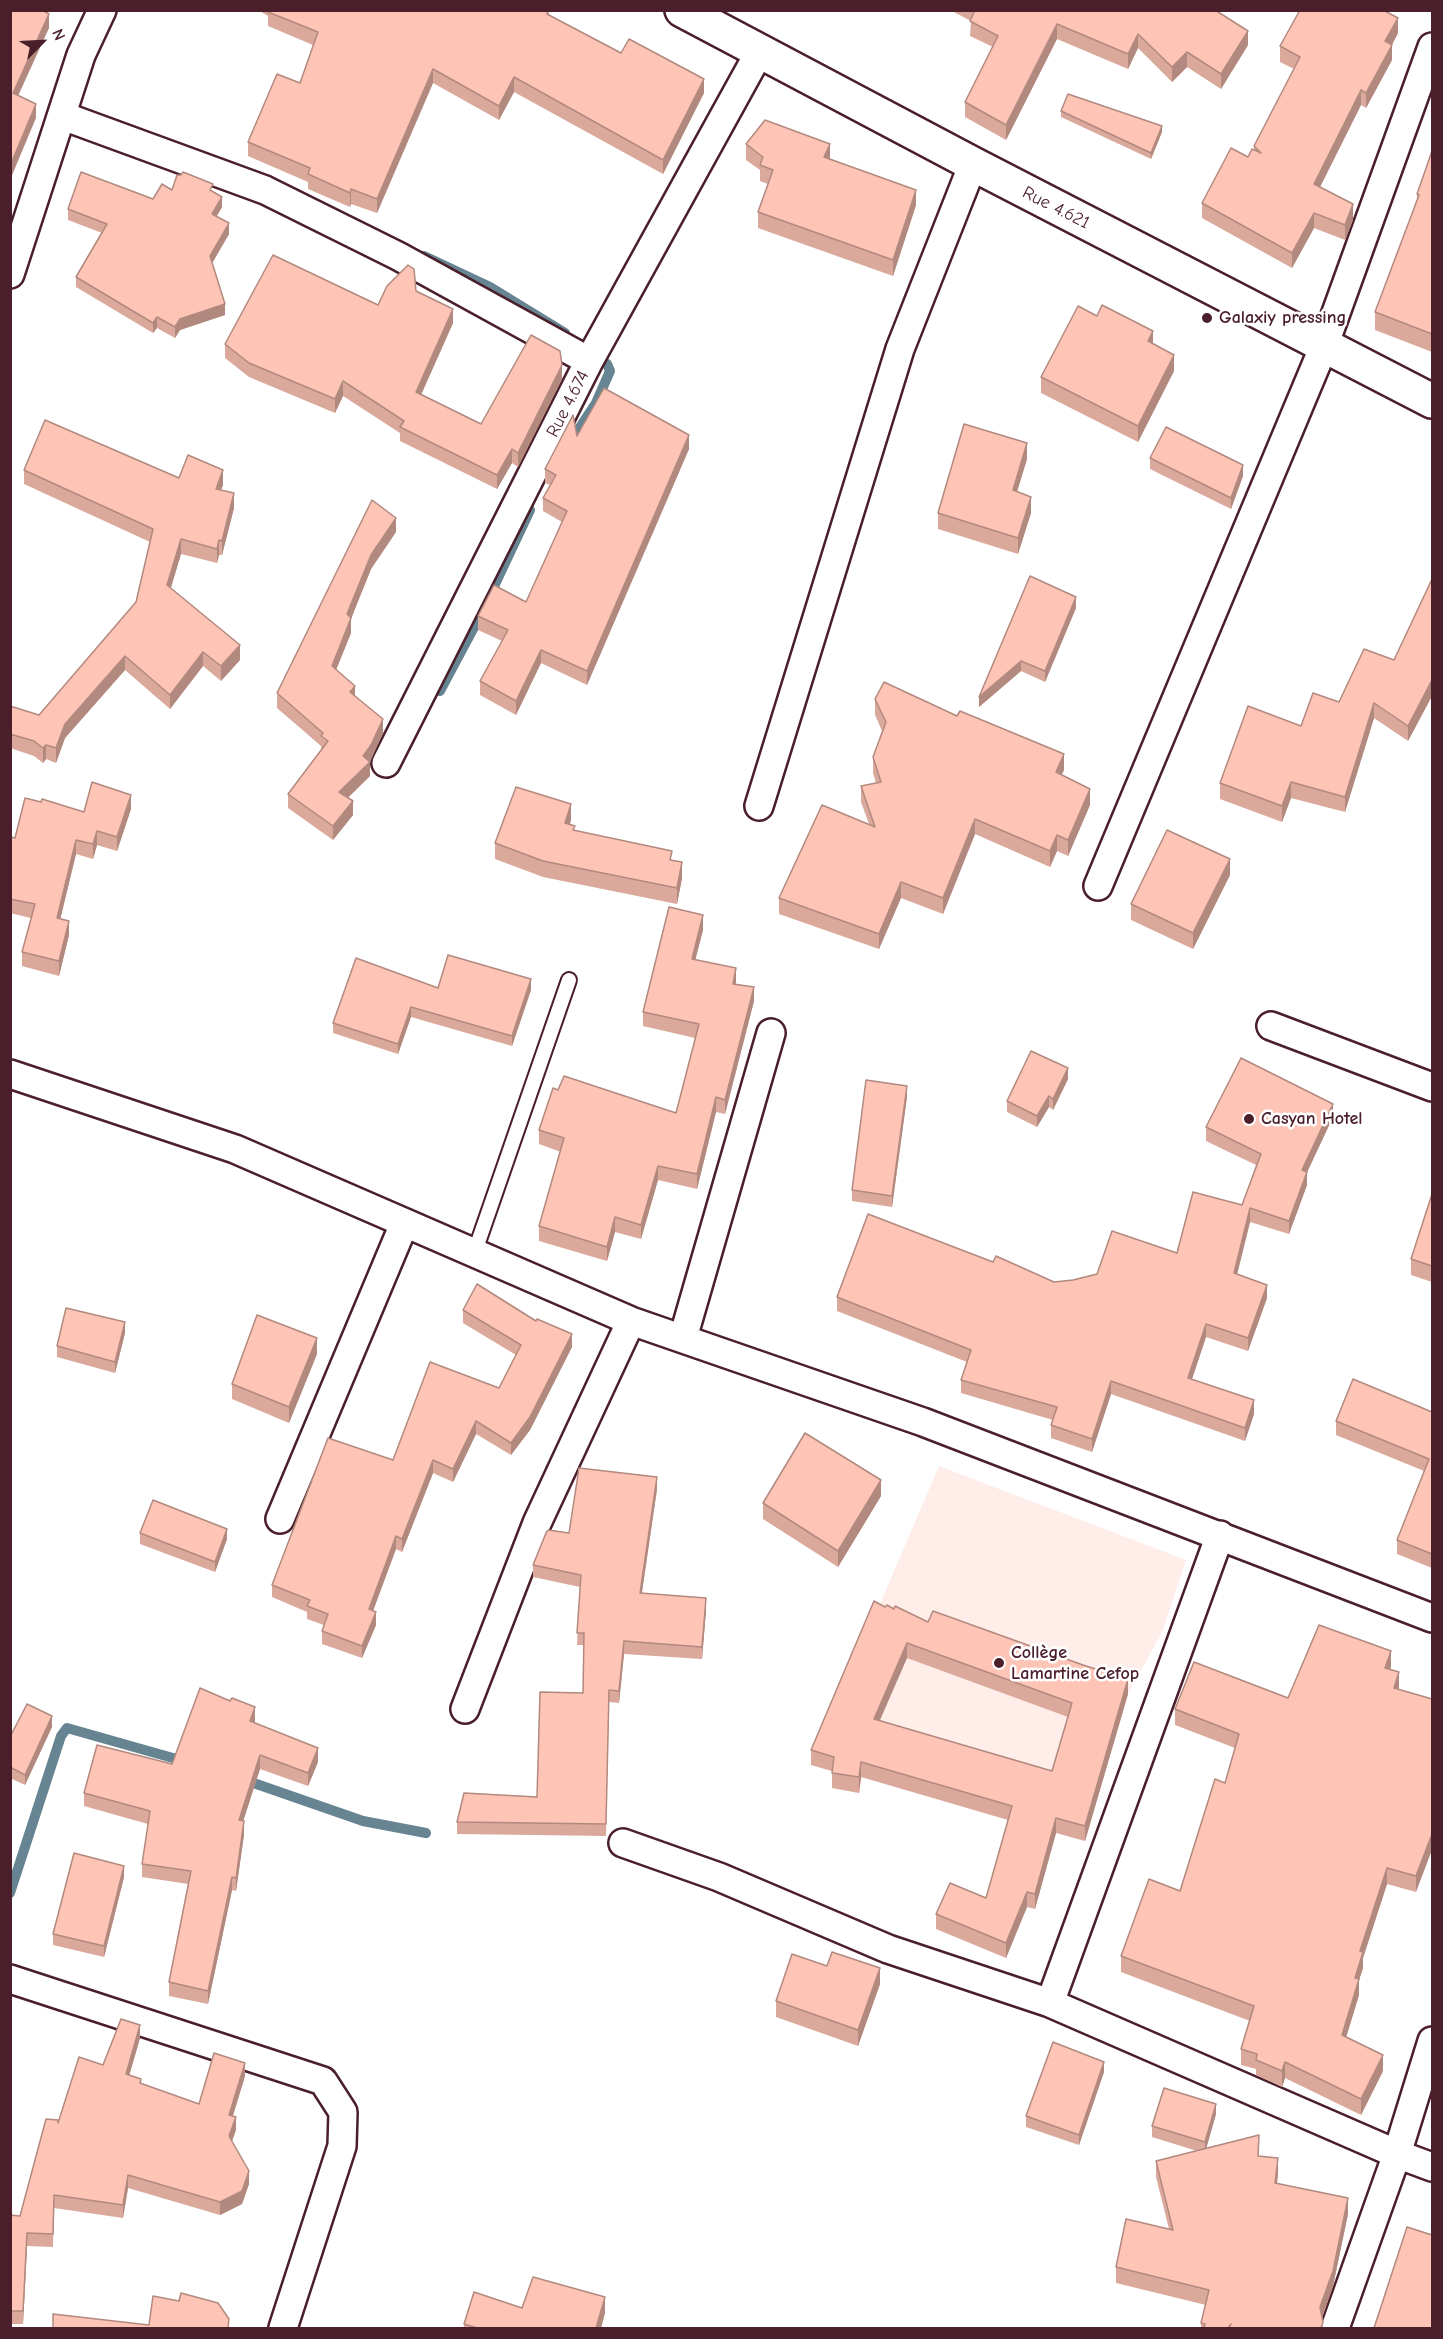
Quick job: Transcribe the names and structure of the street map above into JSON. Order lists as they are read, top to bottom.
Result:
{
  "streets": {
    "street": ["Rue 4.621", "Rue 4.674"]
  },
  "crossings": [
    ["Rue 4.621", "Rue 4.674"]
  ],
  "places": ["Galaxiy pressing", "Casyan Hotel", "Collège Lamartine Cefop"],
  "north": "top right"
}
